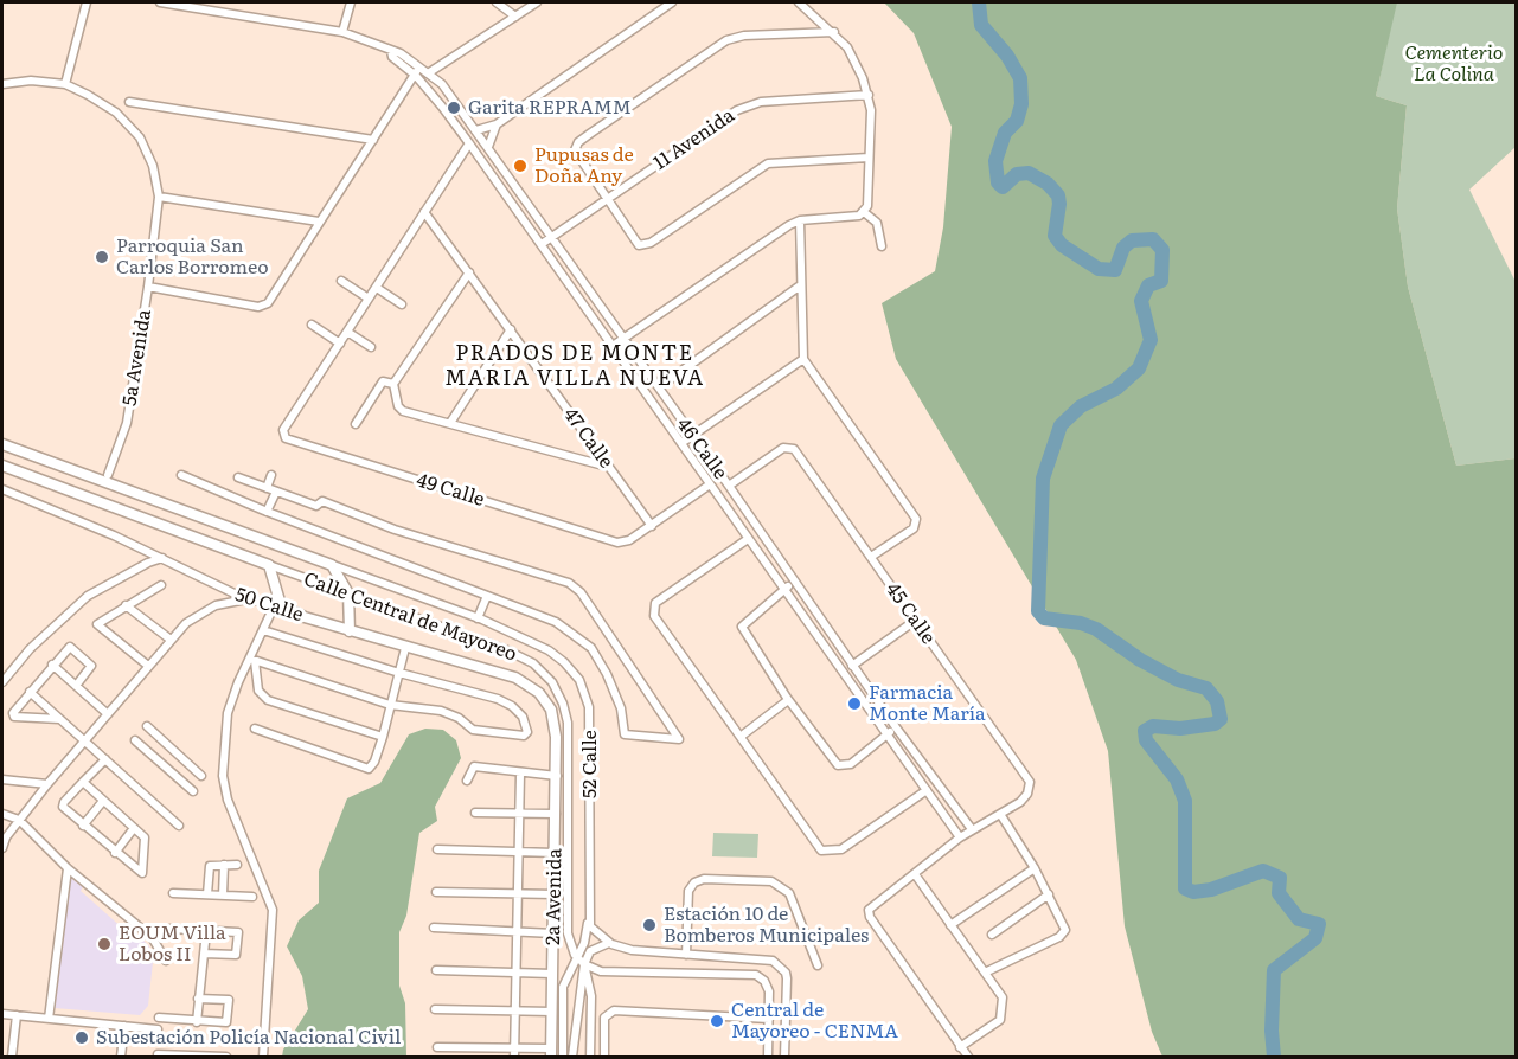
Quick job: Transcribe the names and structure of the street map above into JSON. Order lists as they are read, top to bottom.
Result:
{
  "streets": {
    "main road": ["50 Calle", "Calle Central de Mayoreo", "2a Avenida"],
    "street": [
      "11 Avenida",
      "5a Avenida",
      "47 Calle",
      "46 Calle",
      "49 Calle",
      "45 Calle",
      "52 Calle"
    ]
  },
  "crossings": [
    ["11 Avenida", "46 Calle"],
    ["47 Calle", "49 Calle"],
    ["46 Calle", "45 Calle"],
    ["50 Calle", "2a Avenida"],
    ["Calle Central de Mayoreo", "52 Calle"]
  ],
  "districts": ["PRADOS DE MONTE MARIA VILLA NUEVA"],
  "parks": ["Cementerio La Colina"],
  "places": [
    "Garita REPRAMM",
    "Pupusas de Doña Any",
    "Parroquia San Carlos Borromeo",
    "Farmacia Monte María",
    "Estación 10 de Bomberos Municipales",
    "EOUM Villa Lobos II",
    "Central de Mayoreo - CENMA",
    "Subestación Policía Nacional Civil"
  ]
}
